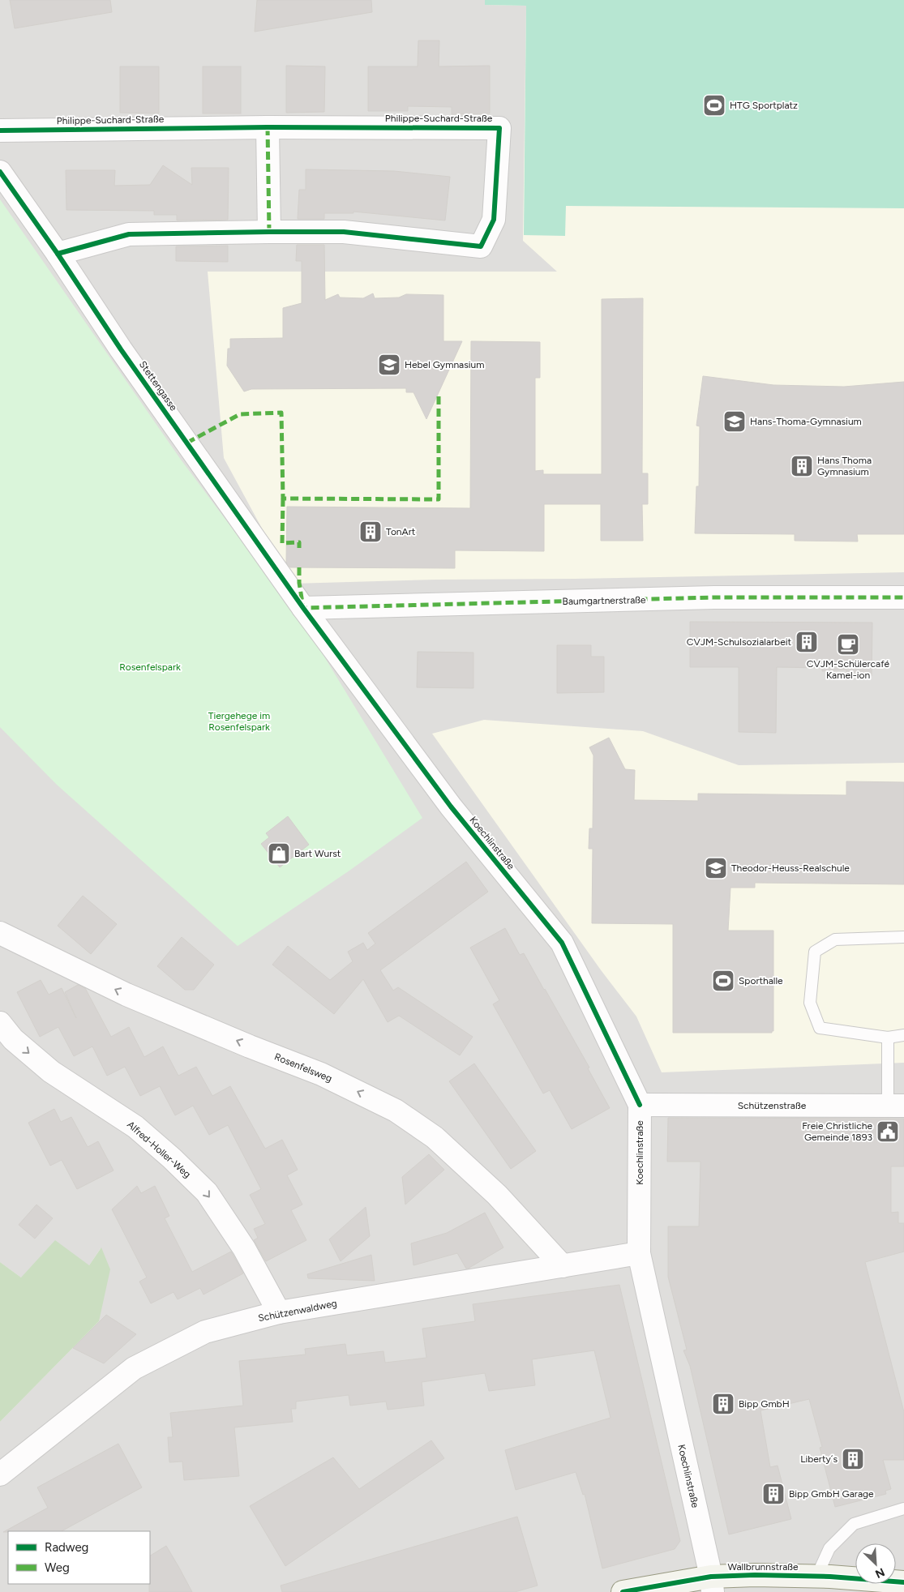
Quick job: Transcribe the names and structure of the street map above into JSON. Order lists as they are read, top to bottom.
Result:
{
  "streets": {
    "main road": ["Wallbrunnstraße"],
    "street": [
      "Philippe-Suchard-Straße",
      "Stettengasse",
      "Baumgartnerstraße",
      "Koechlinstraße",
      "Rosenfelsweg",
      "Schützenstraße",
      "Alfred-Holler-Weg",
      "Schützenwaldweg"
    ]
  },
  "crossings": [
    ["Philippe-Suchard-Straße", "Stettengasse"],
    ["Stettengasse", "Baumgartnerstraße"],
    ["Stettengasse", "Koechlinstraße"],
    ["Baumgartnerstraße", "Koechlinstraße"],
    ["Koechlinstraße", "Schützenstraße"],
    ["Koechlinstraße", "Schützenwaldweg"],
    ["Koechlinstraße", "Wallbrunnstraße"],
    ["Rosenfelsweg", "Schützenwaldweg"],
    ["Alfred-Holler-Weg", "Schützenwaldweg"]
  ],
  "one_way": ["Rosenfelsweg", "Alfred-Holler-Weg"],
  "parks": ["Rosenfelspark", "Tiergehege im Rosenfelspark"],
  "places": {
    "sports": ["HTG Sportplatz", "Sporthalle"],
    "school or university": ["Hebel Gymnasium", "Hans-Thoma-Gymnasium", "Theodor-Heuss-Realschule"],
    "building": [
      "Hans Thoma Gymnasium",
      "TonArt",
      "CVJM-Schulsozialarbeit",
      "Bipp GmbH",
      "Liberty´s",
      "Bipp GmbH Garage"
    ],
    "cafe": ["CVJM-Schülercafé Kamel-ion"],
    "shop": ["Bart Wurst"],
    "public building": ["Freie Christliche Gemeinde 1893"]
  },
  "legend": ["Radweg", "Weg"],
  "north": "bottom right"
}
